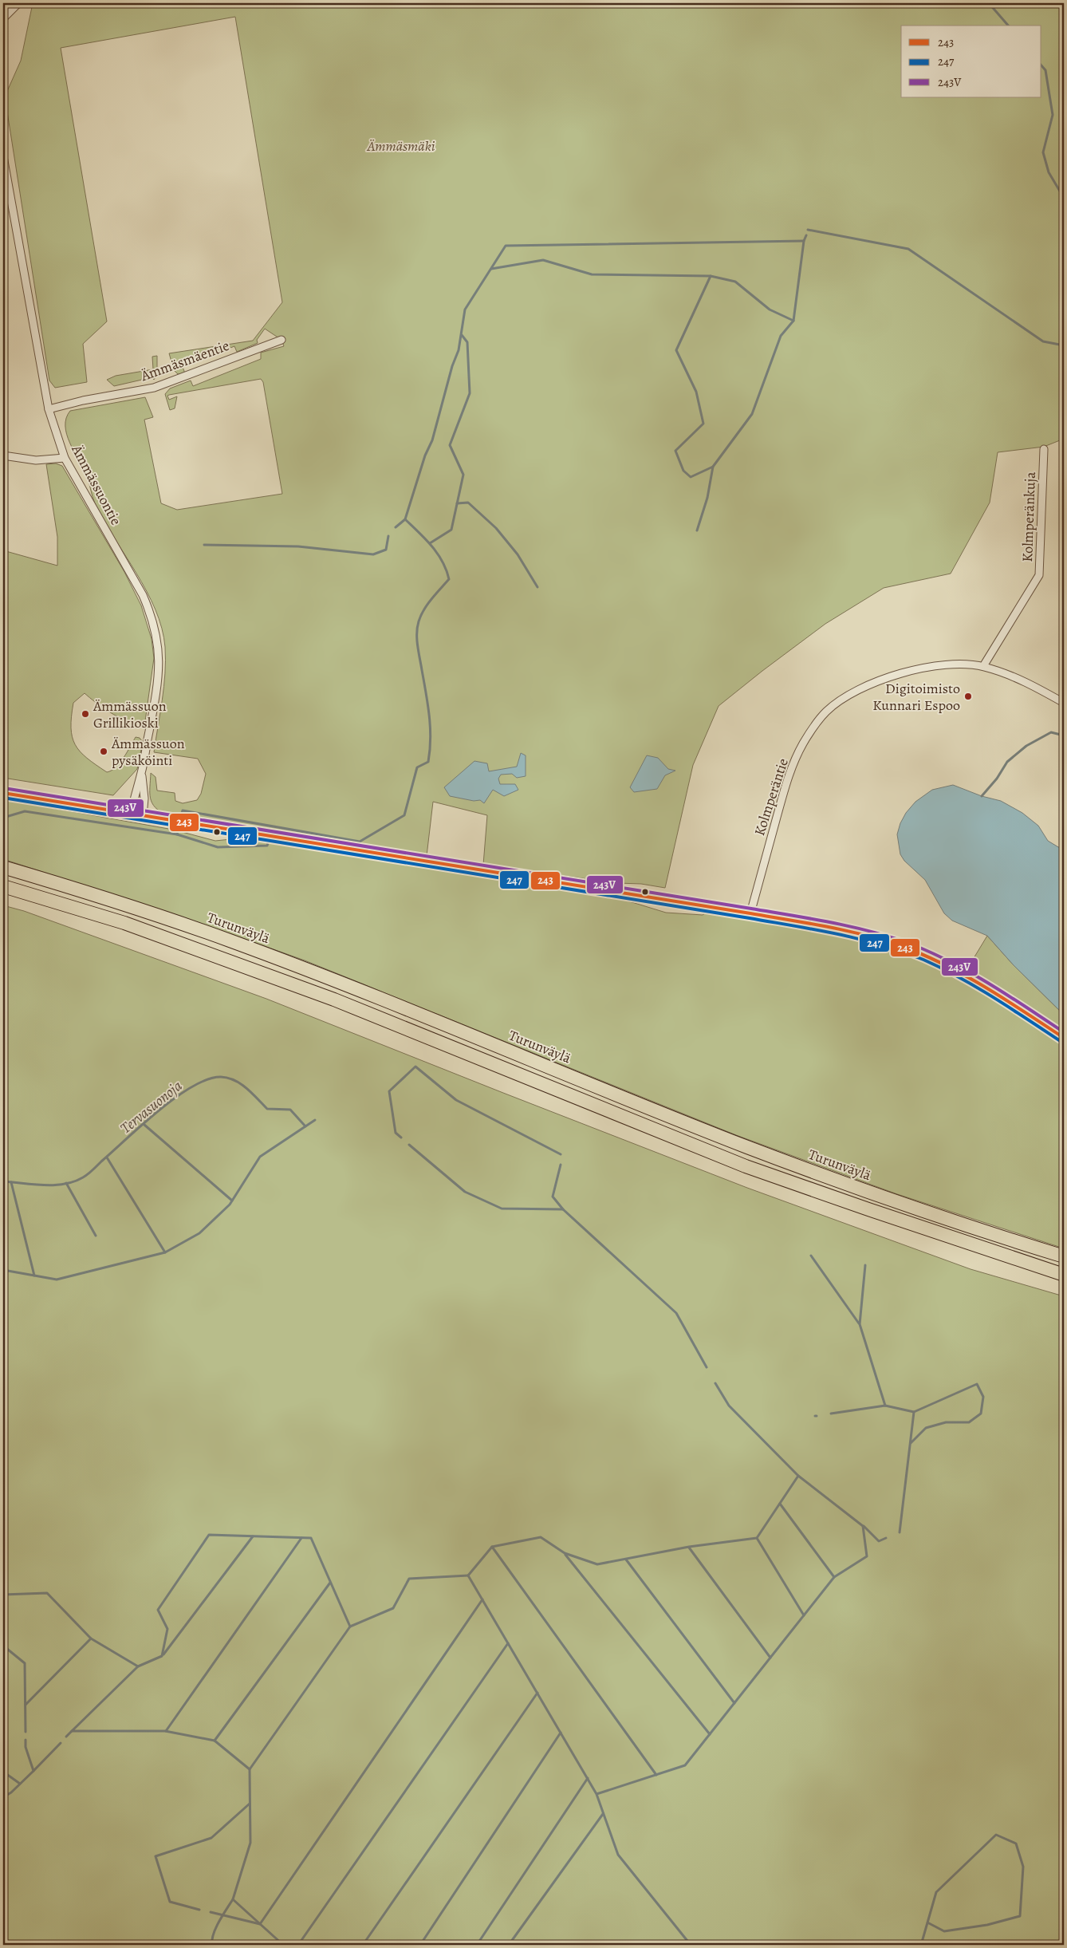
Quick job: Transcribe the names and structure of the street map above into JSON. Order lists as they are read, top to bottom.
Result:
{
  "streets": {
    "highway": ["Turunväylä"],
    "street": [
      "Ämmäsmäentie",
      "Ämmässuontie",
      "Kolmperänkuja",
      "Kolmperäntie"
    ]
  },
  "crossings": [
    ["Ämmäsmäentie", "Ämmässuontie"],
    ["Kolmperänkuja", "Kolmperäntie"]
  ],
  "water": ["Tervasuonoja"],
  "parks": ["Ämmäsmäki"],
  "places": ["Digitoimisto Kunnari Espoo", "Ämmässuon Grillikioski", "Ämmässuon pysäköinti"],
  "lines": ["transit line 243V", "transit line 243", "transit line 247"],
  "legend": ["243", "247", "243V"]
}
